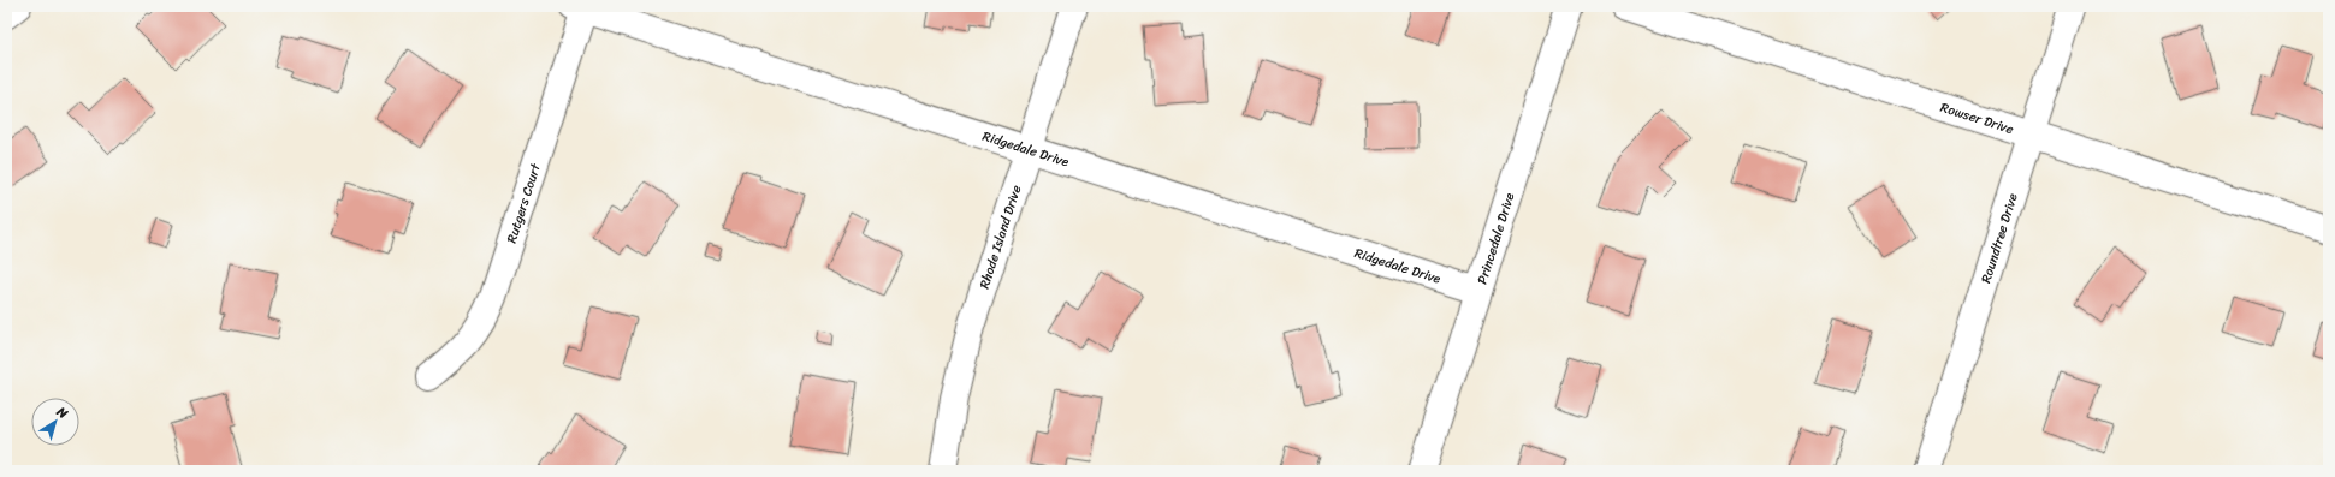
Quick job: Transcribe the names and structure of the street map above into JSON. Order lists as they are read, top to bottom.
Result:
{
  "streets": {
    "street": [
      "Rowser Drive",
      "Ridgedale Drive",
      "Rutgers Court",
      "Rhode Island Drive",
      "Princedale Drive",
      "Roundtree Drive"
    ]
  },
  "crossings": [
    ["Rowser Drive", "Roundtree Drive"],
    ["Ridgedale Drive", "Rutgers Court"],
    ["Ridgedale Drive", "Rhode Island Drive"],
    ["Ridgedale Drive", "Princedale Drive"]
  ],
  "north": "top right"
}
